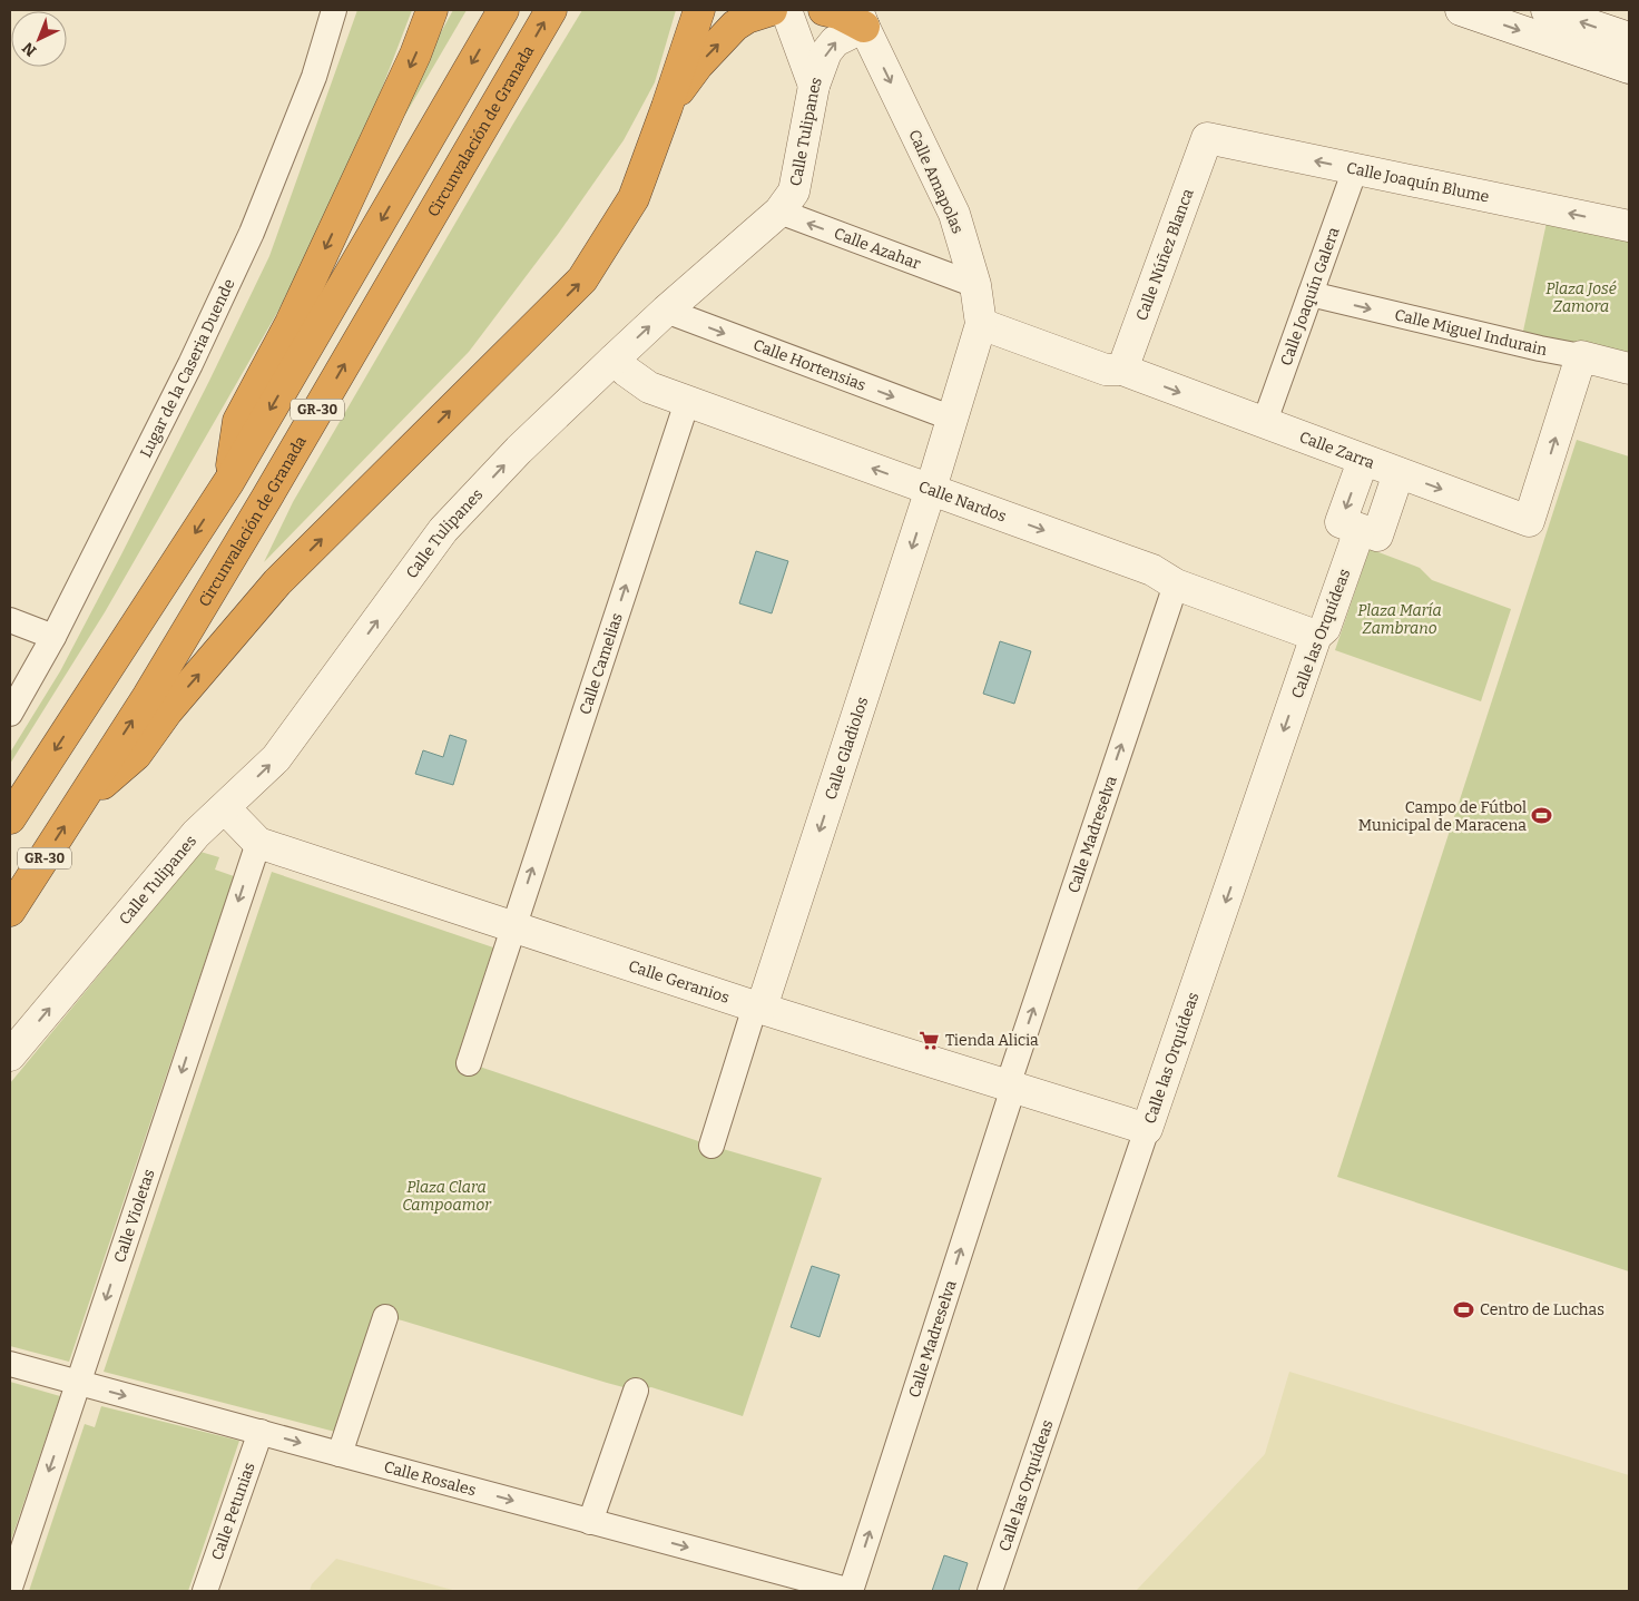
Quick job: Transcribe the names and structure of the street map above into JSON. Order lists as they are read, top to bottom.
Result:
{
  "streets": {
    "highway": ["Circunvalación de Granada", "GR-30"],
    "street": [
      "Calle Tulipanes",
      "Calle Amapolas",
      "Calle Joaquín Blume",
      "Calle Azahar",
      "Calle Núñez Blanca",
      "Calle Joaquín Galera",
      "Calle Miguel Indurain",
      "Calle Hortensias",
      "Lugar de la Caseria Duende",
      "Calle Zarra",
      "Calle Nardos",
      "Calle las Orquídeas",
      "Calle Camelias",
      "Calle Gladiolos",
      "Calle Madreselva",
      "Calle Geranios",
      "Calle Violetas",
      "Calle Rosales",
      "Calle Petunias"
    ]
  },
  "crossings": [
    ["Calle Tulipanes", "Calle Amapolas"],
    ["Calle Tulipanes", "Calle Azahar"],
    ["Calle Tulipanes", "Calle Hortensias"],
    ["Calle Tulipanes", "Calle Nardos"],
    ["Calle Tulipanes", "Calle Geranios"],
    ["Calle Amapolas", "Calle Azahar"],
    ["Calle Amapolas", "Calle Hortensias"],
    ["Calle Amapolas", "Calle Zarra"],
    ["Calle Amapolas", "Calle Nardos"],
    ["Calle Amapolas", "Calle Gladiolos"],
    ["Calle Joaquín Blume", "Calle Núñez Blanca"],
    ["Calle Joaquín Blume", "Calle Joaquín Galera"],
    ["Calle Núñez Blanca", "Calle Zarra"],
    ["Calle Joaquín Galera", "Calle Miguel Indurain"],
    ["Calle Joaquín Galera", "Calle Zarra"],
    ["Calle Miguel Indurain", "Calle Zarra"],
    ["Calle Nardos", "Calle las Orquídeas"],
    ["Calle Nardos", "Calle Camelias"],
    ["Calle Nardos", "Calle Gladiolos"],
    ["Calle Nardos", "Calle Madreselva"],
    ["Calle las Orquídeas", "Calle Geranios"],
    ["Calle Camelias", "Calle Geranios"],
    ["Calle Gladiolos", "Calle Geranios"],
    ["Calle Madreselva", "Calle Geranios"],
    ["Calle Madreselva", "Calle Rosales"],
    ["Calle Geranios", "Calle Violetas"],
    ["Calle Violetas", "Calle Rosales"],
    ["Calle Rosales", "Calle Petunias"]
  ],
  "one_way": [
    "Calle Tulipanes",
    "Calle Amapolas",
    "Calle Azahar",
    "Calle Miguel Indurain",
    "Calle Hortensias",
    "Calle las Orquídeas",
    "Calle Camelias",
    "Calle Gladiolos",
    "Calle Madreselva",
    "Calle Violetas",
    "Calle Rosales"
  ],
  "parks": ["Plaza José Zamora", "Plaza María Zambrano", "Plaza Clara Campoamor"],
  "places": {
    "sports": ["Campo de Fútbol Municipal de Maracena", "Centro de Luchas"],
    "supermarket": ["Tienda Alicia"]
  },
  "north": "bottom left"
}
